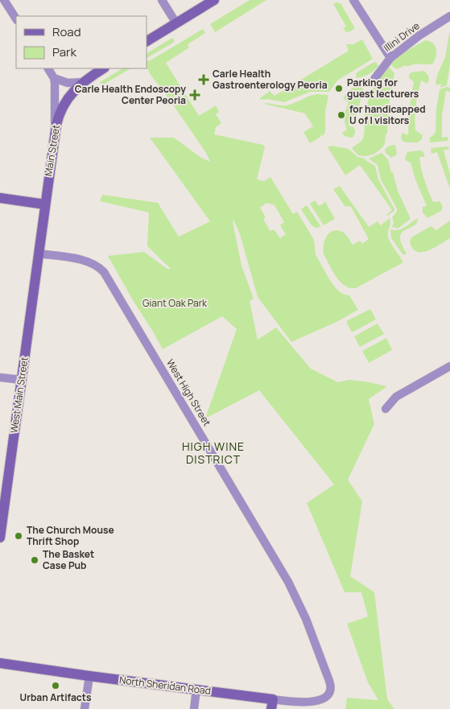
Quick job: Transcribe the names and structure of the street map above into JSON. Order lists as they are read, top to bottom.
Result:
{
  "streets": {
    "main road": ["Main Street", "West Main Street", "North Sheridan Road"],
    "street": ["Illini Drive", "West High Street"]
  },
  "crossings": [
    ["Main Street", "West High Street"],
    ["Main Street", "West Main Street"],
    ["West High Street", "West Main Street"],
    ["West High Street", "North Sheridan Road"]
  ],
  "districts": ["HIGH WINE DISTRICT"],
  "parks": ["Giant Oak Park"],
  "places": {
    "health": ["Carle Health Gastroenterology Peoria", "Carle Health Endoscopy Center Peoria"],
    "other": [
      "Parking for guest lecturers",
      "for handicapped U of I visitors",
      "The Church Mouse Thrift Shop",
      "The Basket Case Pub",
      "Urban Artifacts"
    ]
  },
  "legend": ["Road", "Park"]
}
